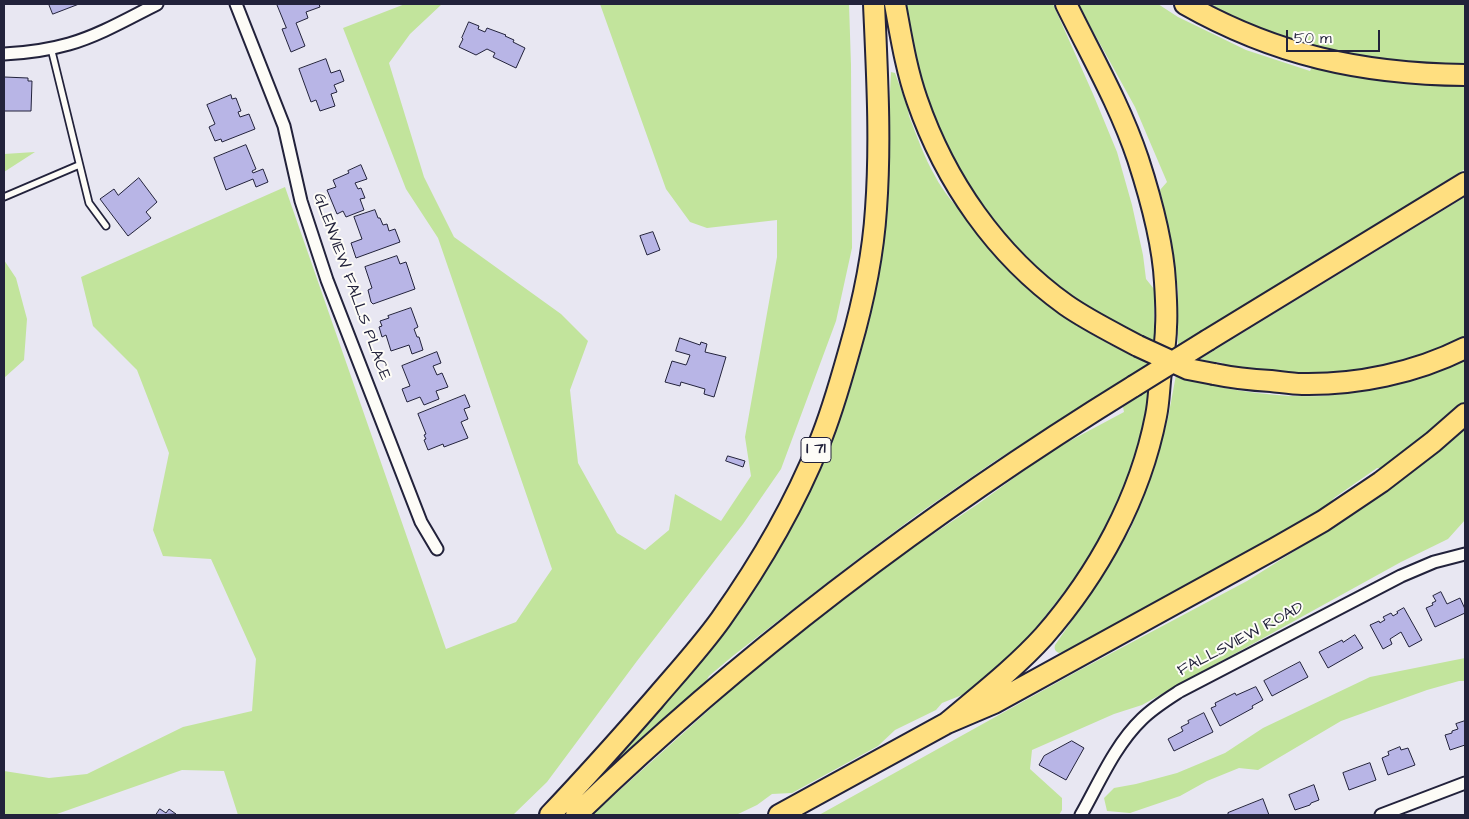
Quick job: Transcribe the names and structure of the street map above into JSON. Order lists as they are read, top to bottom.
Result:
{
  "streets": {
    "highway": ["I 71"],
    "street": ["GLENVIEW FALLS PLACE", "FALLSVIEW ROAD"]
  },
  "scale_bar": "50 m"
}
